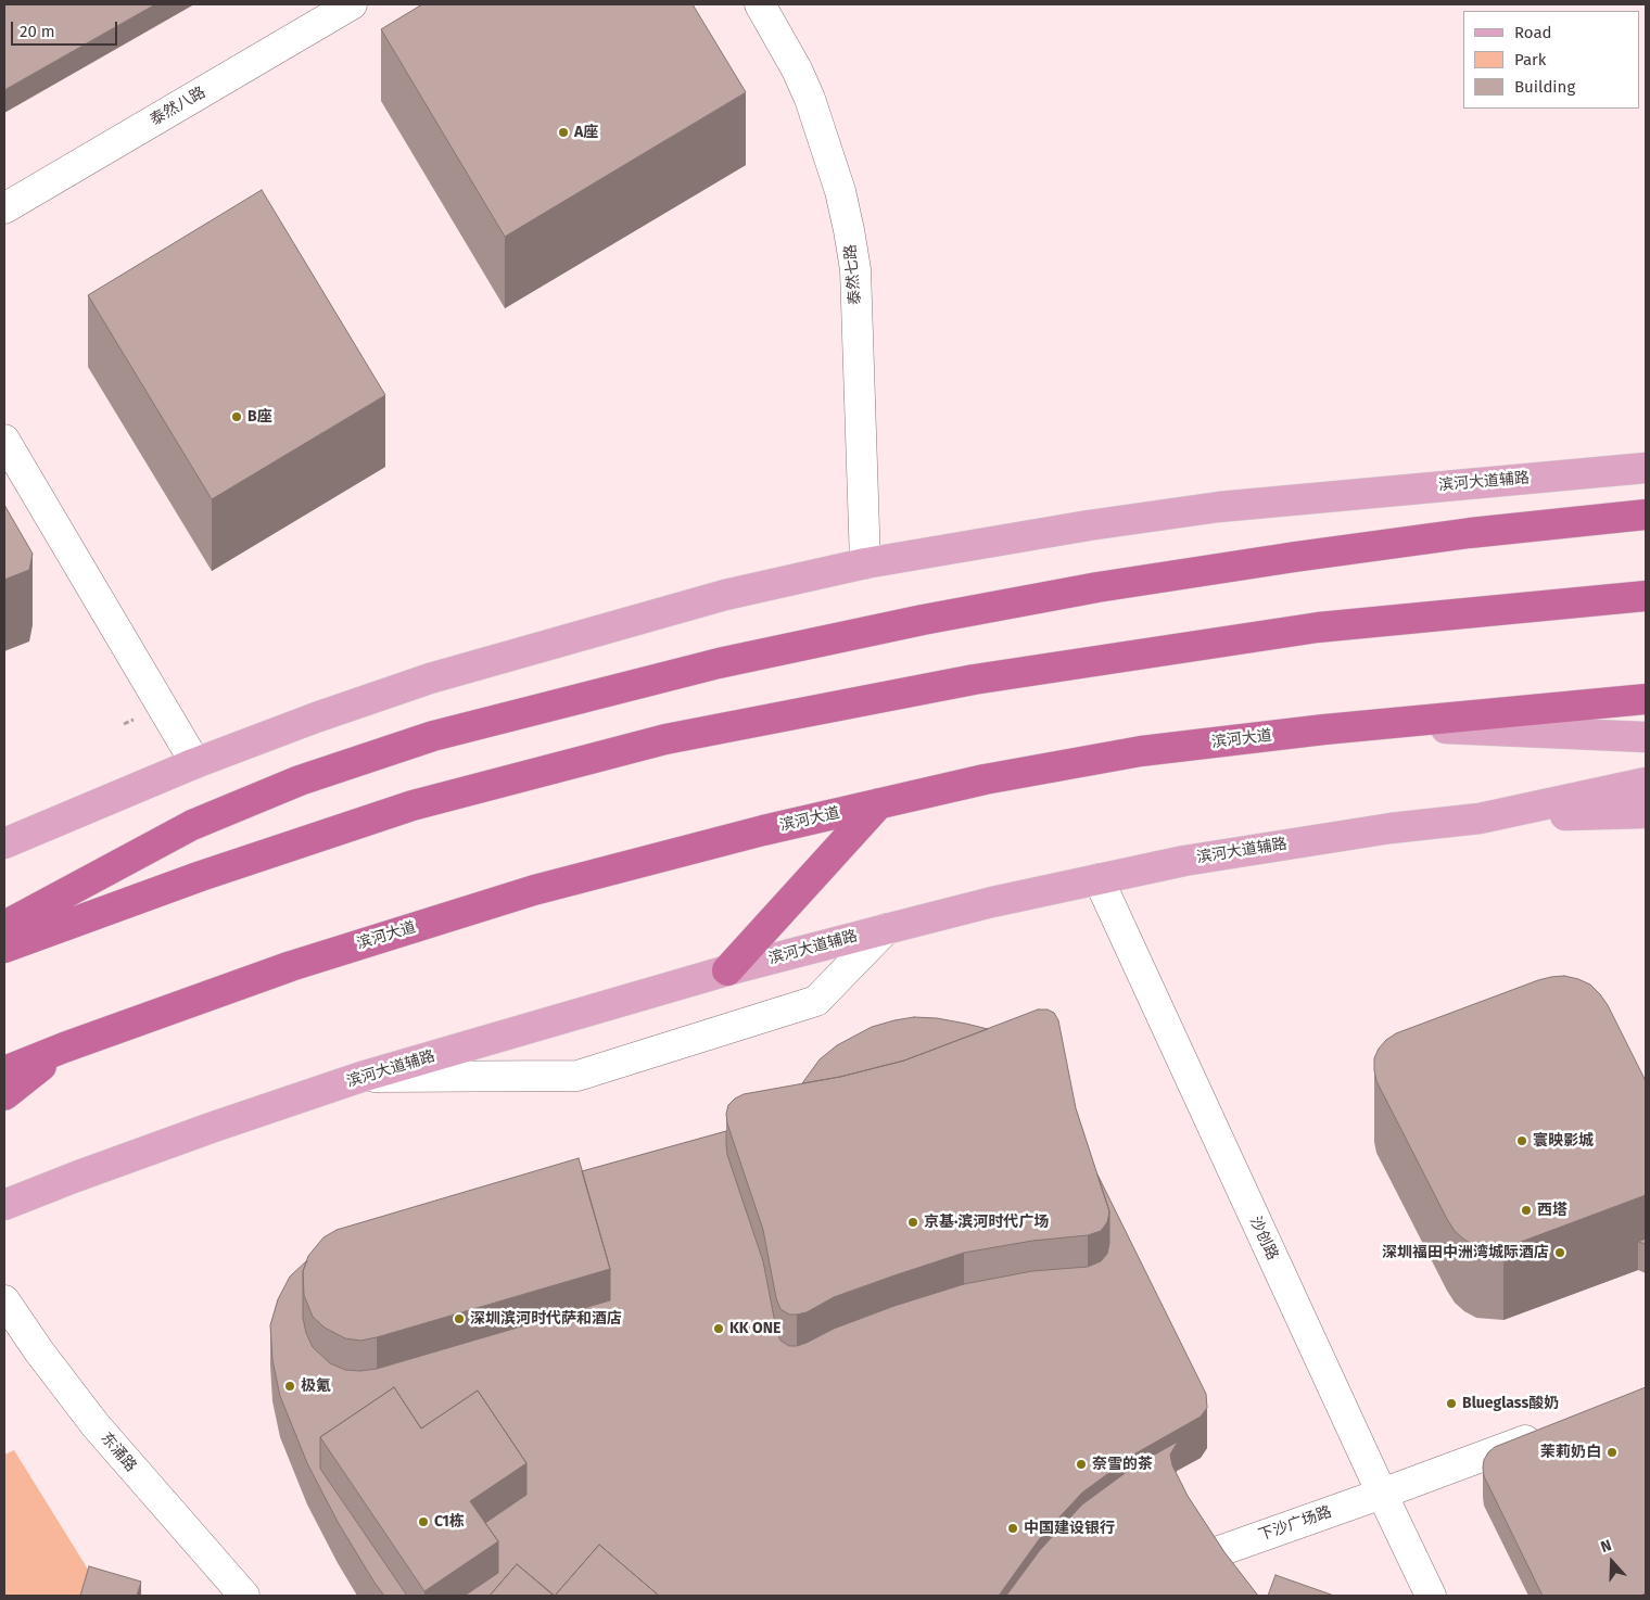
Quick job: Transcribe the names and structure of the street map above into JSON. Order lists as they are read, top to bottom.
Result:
{
  "streets": {
    "highway": ["滨河大道"],
    "main road": ["滨河大道辅路"],
    "street": [
      "泰然八路",
      "泰然七路",
      "沙创路",
      "东涌路",
      "下沙广场路"
    ]
  },
  "crossings": [
    ["泰然七路", "滨河大道辅路"],
    ["滨河大道辅路", "沙创路"],
    ["沙创路", "下沙广场路"]
  ],
  "places": [
    "A座",
    "B座",
    "寰映影城",
    "西塔",
    "京基·滨河时代广场",
    "深圳福田中洲湾城际酒店",
    "深圳滨河时代萨和酒店",
    "KK ONE",
    "极氪",
    "Blueglass酸奶",
    "茉莉奶白",
    "奈雪的茶",
    "C1栋",
    "中国建设银行"
  ],
  "legend": ["Road", "Park", "Building"],
  "scale_bar": "20 m",
  "north": "top"
}
